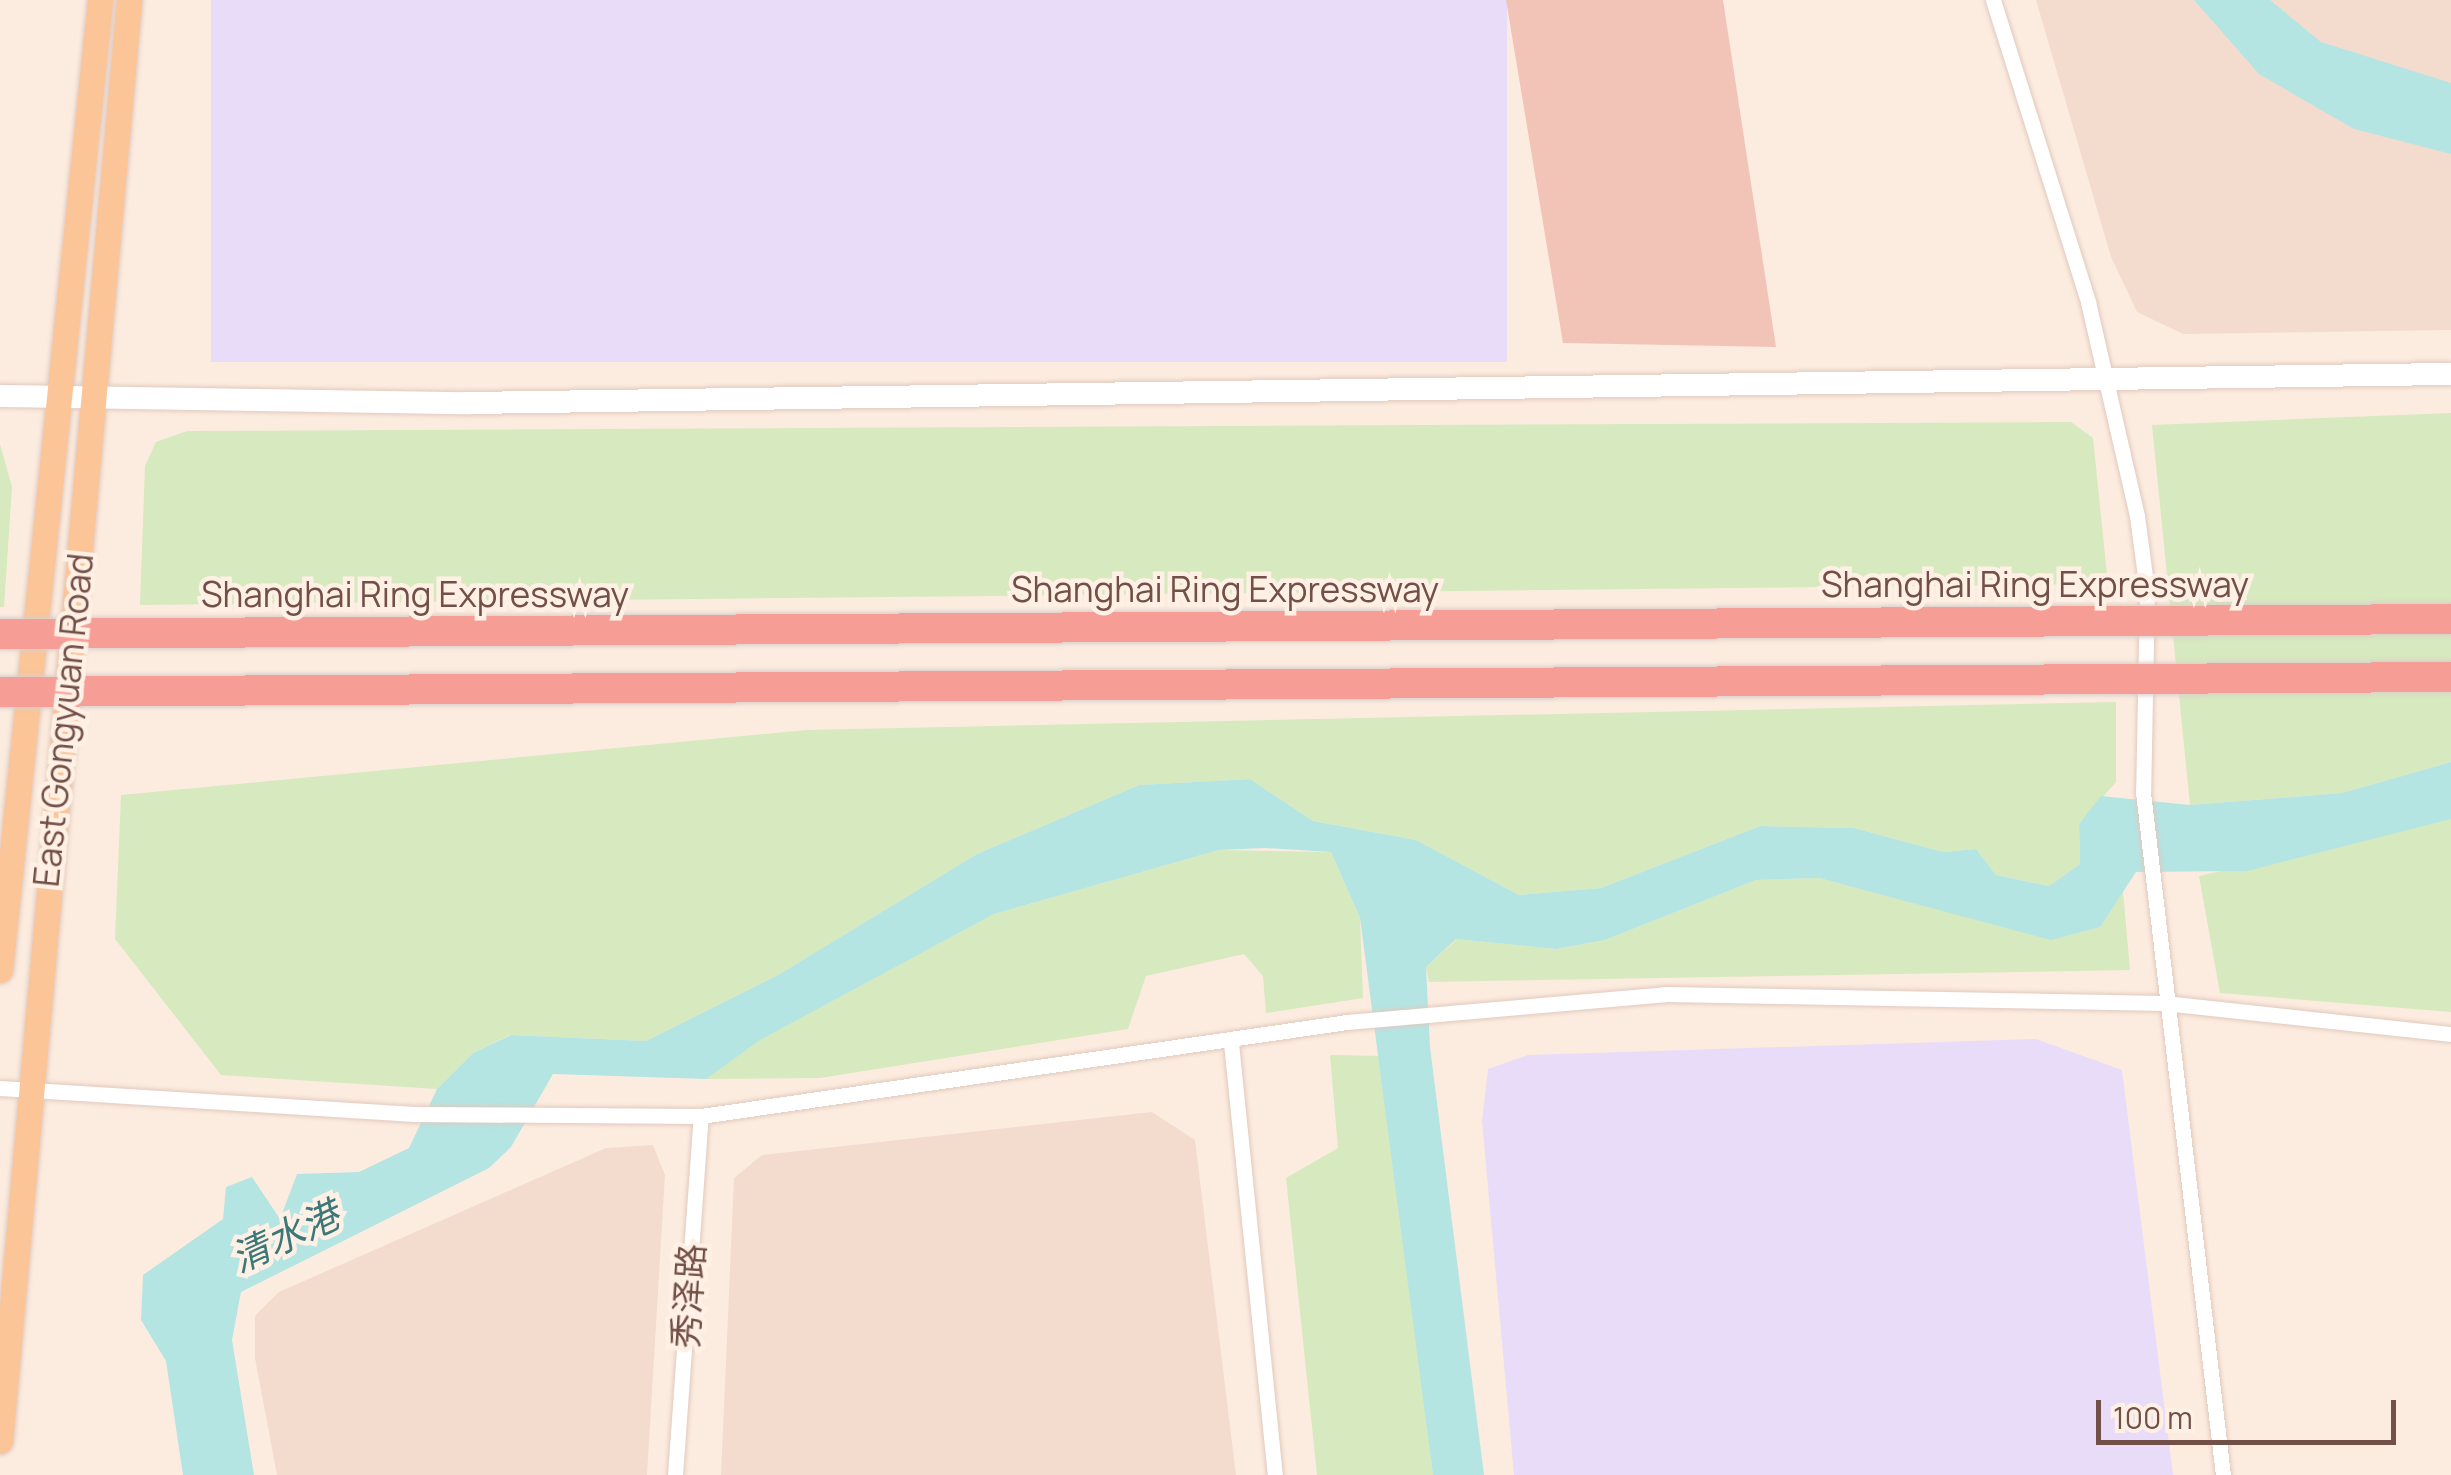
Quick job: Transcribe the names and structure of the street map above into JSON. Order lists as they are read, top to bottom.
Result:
{
  "streets": {
    "highway": ["Shanghai Ring Expressway"],
    "main road": ["East Gongyuan Road"],
    "street": ["秀泽路"]
  },
  "water": ["清水港"],
  "scale_bar": "100 m"
}
